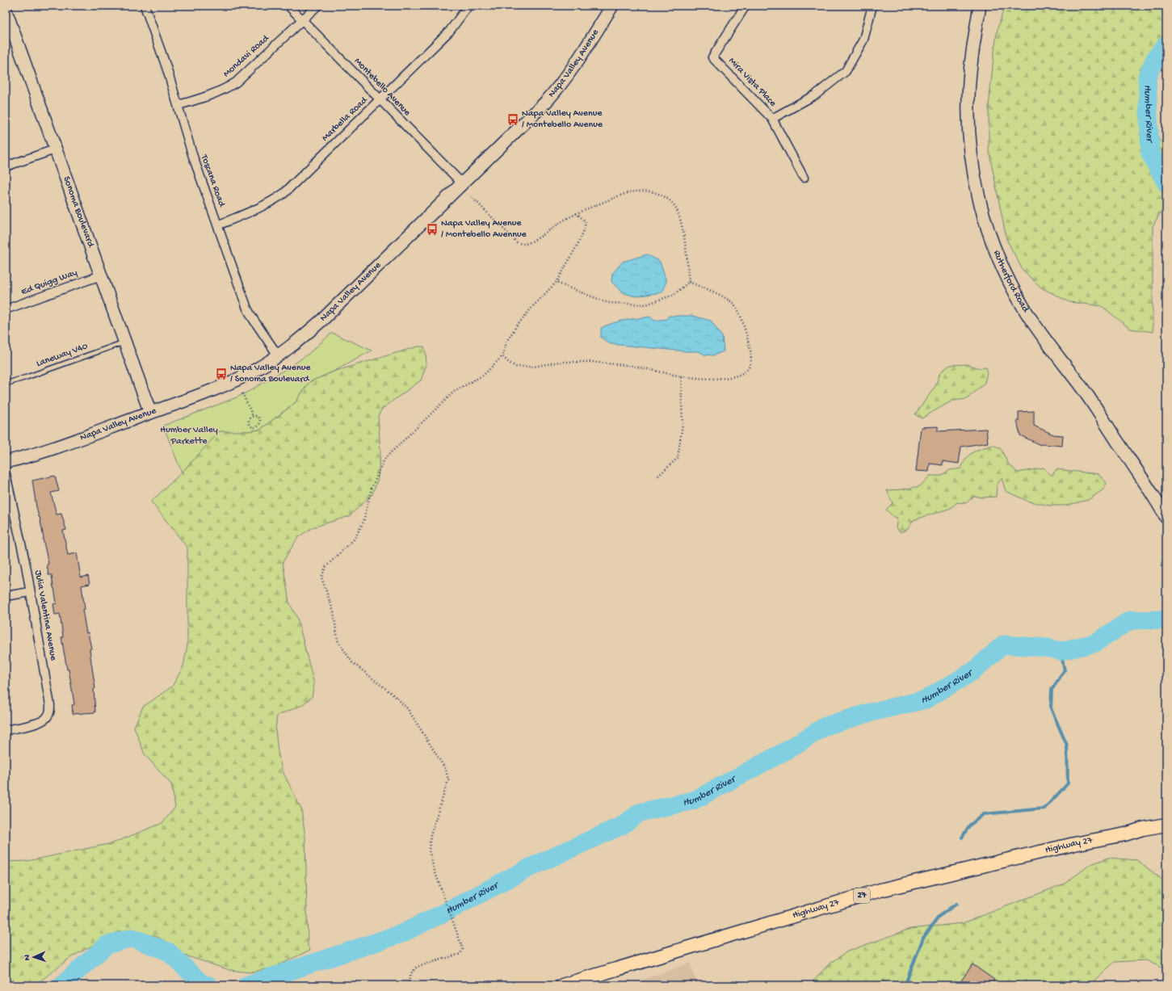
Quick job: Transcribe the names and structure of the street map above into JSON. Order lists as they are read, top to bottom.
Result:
{
  "streets": {
    "main road": ["Highway 27", "27"],
    "street": [
      "Mondavi Road",
      "Napa Valley Avenue",
      "Mira Vista Place",
      "Montebello Avenue",
      "Marbella Road",
      "Toscana Road",
      "Sonoma Boulevard",
      "Rutherford Road",
      "Ed Quigg Way",
      "Julia Valentina Avenue"
    ],
    "lane": ["Laneway V40"]
  },
  "crossings": [
    ["Mondavi Road", "Montebello Avenue"],
    ["Mondavi Road", "Toscana Road"],
    ["Napa Valley Avenue", "Montebello Avenue"],
    ["Napa Valley Avenue", "Toscana Road"],
    ["Napa Valley Avenue", "Sonoma Boulevard"],
    ["Montebello Avenue", "Marbella Road"],
    ["Marbella Road", "Toscana Road"],
    ["Sonoma Boulevard", "Ed Quigg Way"],
    ["Sonoma Boulevard", "Laneway V40"]
  ],
  "water": ["Humber River"],
  "parks": ["Humber Valley Parkette"],
  "places": {
    "bus stop": ["Napa Valley Avenue / Montebello Avenue", "Napa Valley Avenue / Montebello Avennue", "Napa Valley Avenue / Sonoma Boulevard"]
  },
  "north": "left"
}
